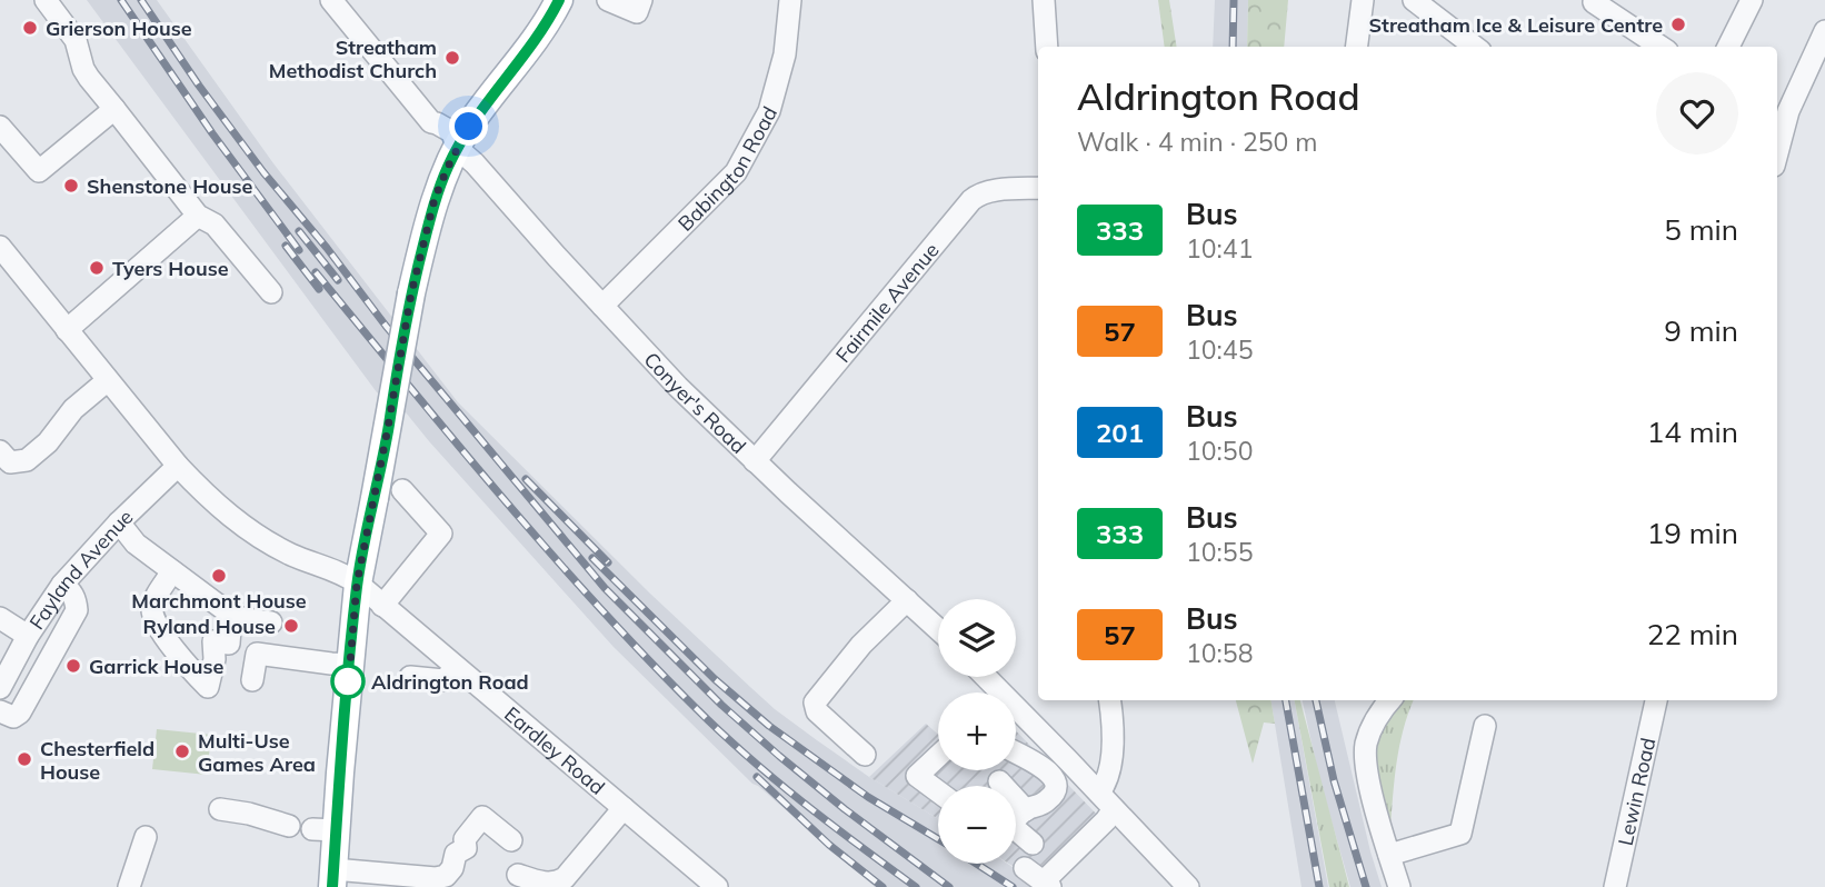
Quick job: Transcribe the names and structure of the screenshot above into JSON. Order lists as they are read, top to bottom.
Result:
{
  "streets": {
    "street": [
      "Babington Road",
      "Fairmile Avenue",
      "Conyer's Road",
      "Fayland Avenue",
      "Eardley Road",
      "Lewin Road"
    ]
  },
  "crossings": [
    ["Babington Road", "Conyer's Road"],
    ["Fairmile Avenue", "Conyer's Road"]
  ],
  "places": [
    "Streatham Ice & Leisure Centre",
    "Grierson House",
    "Streatham Methodist Church",
    "Shenstone House",
    "Tyers House",
    "Marchmont House",
    "Ryland House",
    "Garrick House",
    "Aldrington Road",
    "Multi-Use Games Area",
    "Chesterfield House"
  ],
  "lines": ["bus line 333"],
  "page": {
    "heading": ["Aldrington Road", "Walk · 4 min · 250 m"],
    "list": [
      {
        "mark": "333",
        "name": "Bus",
        "note": "10:41",
        "value": "5 min"
      },
      {
        "mark": "57",
        "name": "Bus",
        "note": "10:45",
        "value": "9 min"
      },
      {
        "mark": "201",
        "name": "Bus",
        "note": "10:50",
        "value": "14 min"
      },
      {
        "mark": "333",
        "name": "Bus",
        "note": "10:55",
        "value": "19 min"
      },
      {
        "mark": "57",
        "name": "Bus",
        "note": "10:58",
        "value": "22 min"
      }
    ],
    "map_buttons": ["+", "−"]
  }
}
